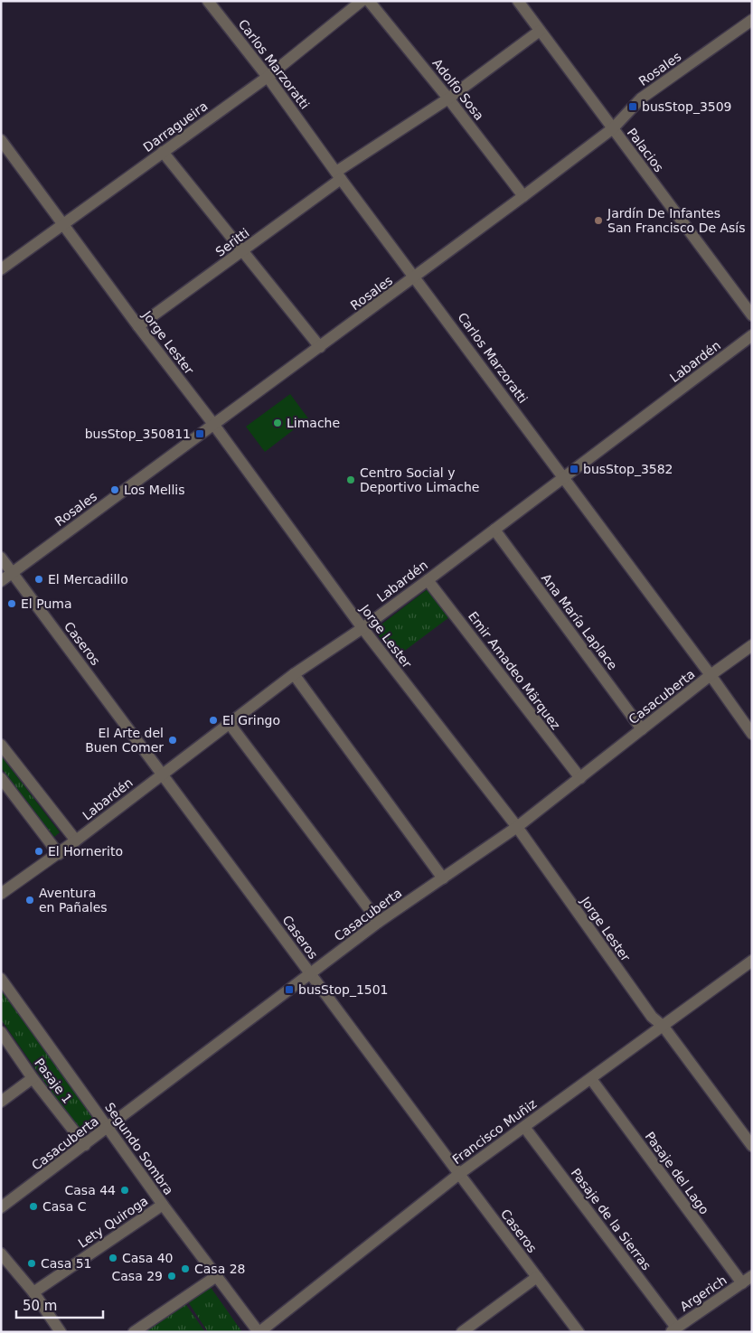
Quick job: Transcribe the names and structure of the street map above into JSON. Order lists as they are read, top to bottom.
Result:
{
  "streets": {
    "street": [
      "Carlos Marzoratti",
      "Rosales",
      "Adolfo Sosa",
      "Darragueira",
      "Palacios",
      "Seritti",
      "Jorge Lester",
      "Labardén",
      "Ana María Laplace",
      "Caseros",
      "Emir Amadeo Märquez",
      "Casacuberta",
      "Pasaje 1",
      "Francisco Muñiz",
      "Segundo Sombra",
      "Pasaje del Lago",
      "Pasaje de la Sierras",
      "Lety Quiroga",
      "Argerich"
    ]
  },
  "crossings": [
    ["Carlos Marzoratti", "Rosales"],
    ["Carlos Marzoratti", "Darragueira"],
    ["Carlos Marzoratti", "Seritti"],
    ["Carlos Marzoratti", "Labardén"],
    ["Carlos Marzoratti", "Casacuberta"],
    ["Rosales", "Adolfo Sosa"],
    ["Rosales", "Palacios"],
    ["Rosales", "Jorge Lester"],
    ["Rosales", "Caseros"],
    ["Adolfo Sosa", "Seritti"],
    ["Darragueira", "Jorge Lester"],
    ["Palacios", "Seritti"],
    ["Seritti", "Jorge Lester"],
    ["Jorge Lester", "Labardén"],
    ["Jorge Lester", "Casacuberta"],
    ["Jorge Lester", "Francisco Muñiz"],
    ["Labardén", "Ana María Laplace"],
    ["Labardén", "Caseros"],
    ["Labardén", "Emir Amadeo Märquez"],
    ["Ana María Laplace", "Casacuberta"],
    ["Caseros", "Casacuberta"],
    ["Caseros", "Francisco Muñiz"],
    ["Emir Amadeo Märquez", "Casacuberta"],
    ["Casacuberta", "Pasaje 1"],
    ["Casacuberta", "Segundo Sombra"],
    ["Francisco Muñiz", "Segundo Sombra"],
    ["Francisco Muñiz", "Pasaje del Lago"],
    ["Francisco Muñiz", "Pasaje de la Sierras"],
    ["Segundo Sombra", "Lety Quiroga"],
    ["Pasaje del Lago", "Argerich"],
    ["Pasaje de la Sierras", "Argerich"]
  ],
  "places": {
    "transit": [
      "busStop_3509",
      "busStop_350811",
      "busStop_3582",
      "busStop_1501"
    ],
    "other": [
      "Jardín De Infantes San Francisco De Asís",
      "Limache",
      "Centro Social y Deportivo Limache",
      "Los Mellis",
      "El Mercadillo",
      "El Puma",
      "El Gringo",
      "El Arte del Buen Comer",
      "El Hornerito",
      "Aventura en Pañales",
      "Casa 44",
      "Casa C",
      "Casa 40",
      "Casa 51",
      "Casa 28",
      "Casa 29"
    ]
  },
  "scale_bar": "50 m"
}
